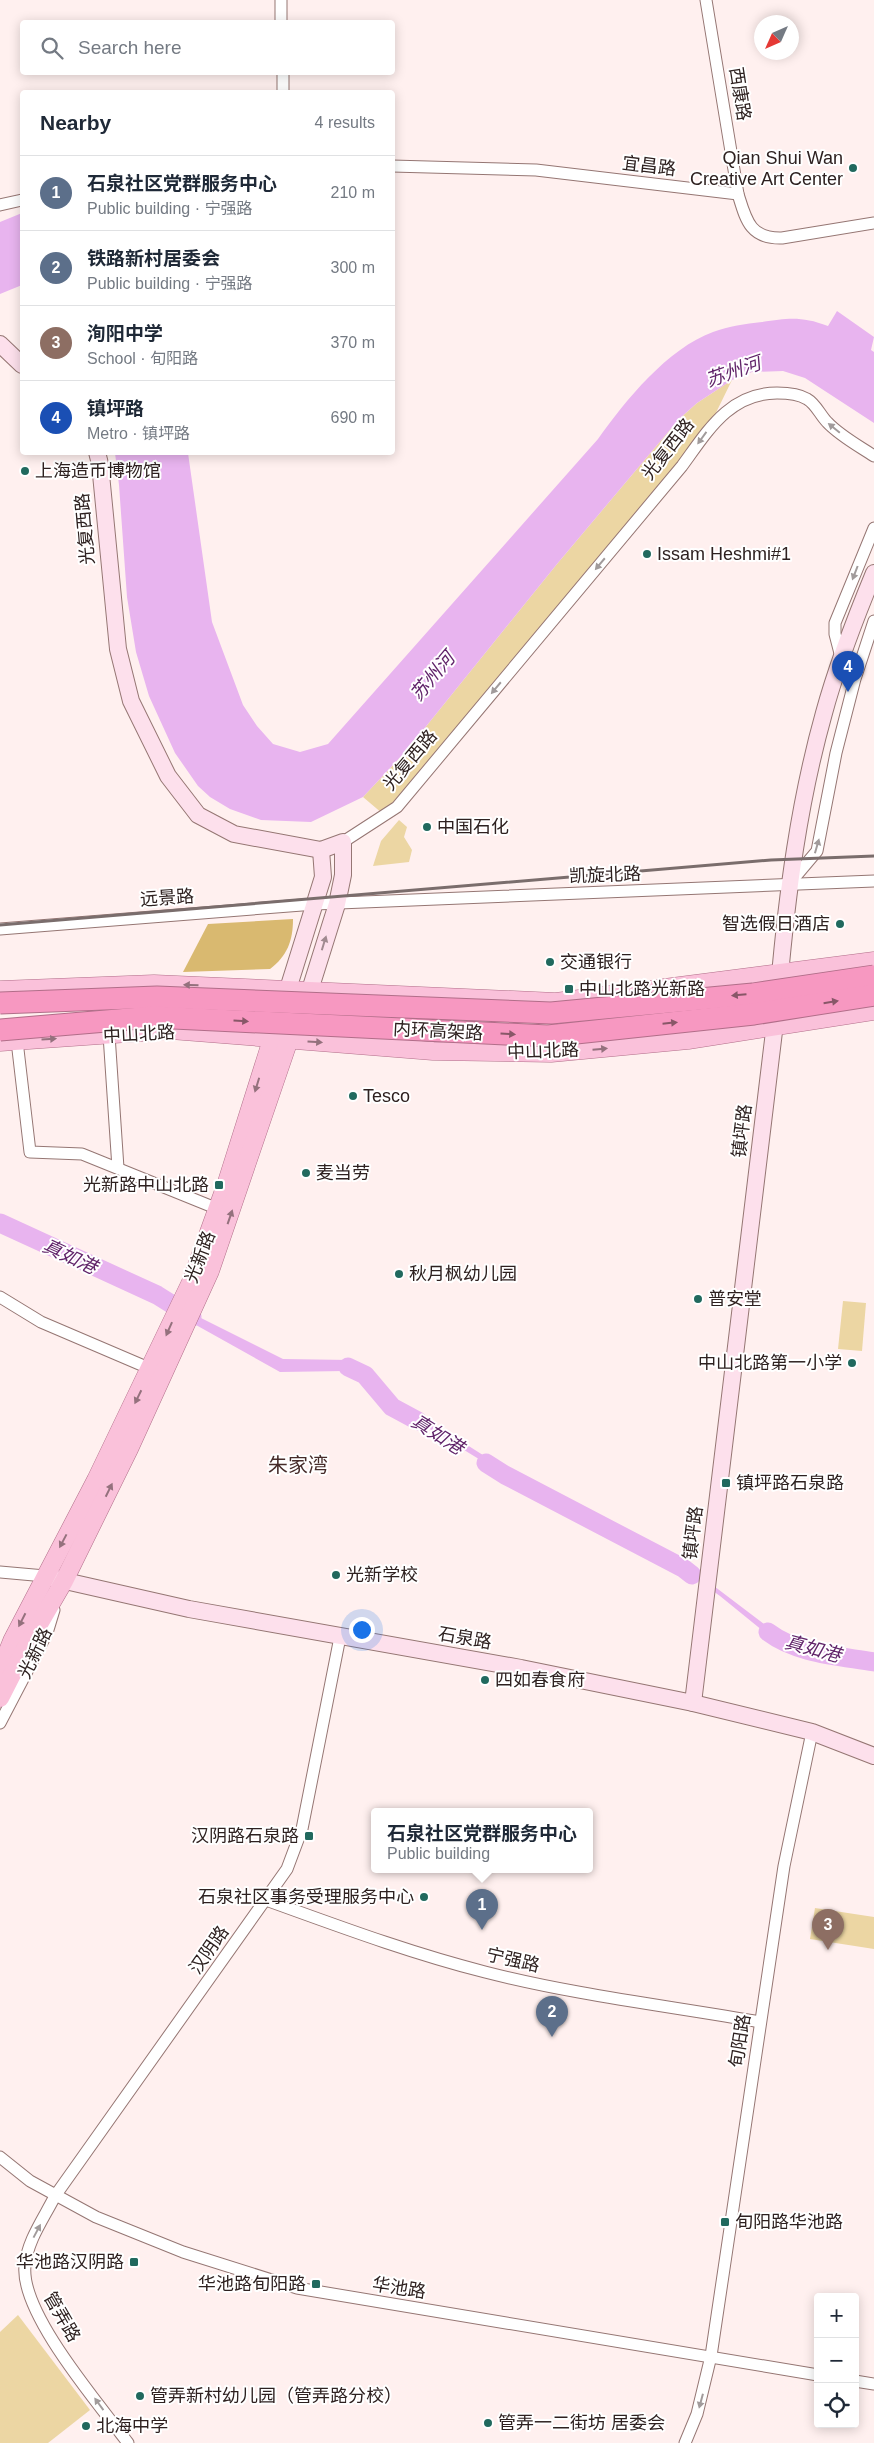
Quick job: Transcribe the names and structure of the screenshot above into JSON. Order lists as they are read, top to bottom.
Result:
{
  "streets": {
    "highway": ["内环高架路"],
    "main road": ["中山北路", "光新路"],
    "street": [
      "西康路",
      "宜昌路",
      "光复西路",
      "凯旋北路",
      "远景路",
      "镇坪路",
      "石泉路",
      "汉阴路",
      "宁强路",
      "旬阳路",
      "华池路",
      "管弄路"
    ]
  },
  "crossings": [
    ["西康路", "宜昌路"],
    ["光复西路", "光新路"],
    ["凯旋北路", "远景路"],
    ["凯旋北路", "镇坪路"],
    ["凯旋北路", "光新路"],
    ["远景路", "光新路"],
    ["内环高架路", "中山北路"],
    ["中山北路", "镇坪路"],
    ["中山北路", "光新路"],
    ["镇坪路", "石泉路"],
    ["光新路", "石泉路"],
    ["石泉路", "汉阴路"],
    ["石泉路", "旬阳路"],
    ["汉阴路", "宁强路"],
    ["汉阴路", "华池路"],
    ["汉阴路", "管弄路"],
    ["宁强路", "旬阳路"],
    ["旬阳路", "华池路"],
    ["华池路", "管弄路"]
  ],
  "one_way": ["光复西路", "管弄路"],
  "districts": ["朱家湾"],
  "water": ["苏州河", "真如港"],
  "places": {
    "other": [
      "Qian Shui Wan Creative Art Center",
      "上海造币博物馆",
      "Issam Heshmi#1",
      "中国石化",
      "智选假日酒店",
      "交通银行",
      "Tesco",
      "麦当劳",
      "秋月枫幼儿园",
      "普安堂",
      "中山北路第一小学",
      "光新学校",
      "四如春食府",
      "石泉社区事务受理服务中心",
      "管弄新村幼儿园（管弄路分校）",
      "管弄一二街坊 居委会",
      "北海中学"
    ],
    "transit": [
      "中山北路光新路",
      "光新路中山北路",
      "镇坪路石泉路",
      "汉阴路石泉路",
      "旬阳路华池路",
      "华池路汉阴路",
      "华池路旬阳路"
    ]
  },
  "north": "bottom left",
  "page": {
    "search": "Search here",
    "heading": ["Nearby", "4 results"],
    "list": [
      {
        "mark": "1",
        "name": "石泉社区党群服务中心",
        "note": "Public building · 宁强路",
        "value": "210 m"
      },
      {
        "mark": "2",
        "name": "铁路新村居委会",
        "note": "Public building · 宁强路",
        "value": "300 m"
      },
      {
        "mark": "3",
        "name": "洵阳中学",
        "note": "School · 旬阳路",
        "value": "370 m"
      },
      {
        "mark": "4",
        "name": "镇坪路",
        "note": "Metro · 镇坪路",
        "value": "690 m"
      }
    ],
    "pins": [
      "4",
      "1",
      "3",
      "2"
    ],
    "popup": ["石泉社区党群服务中心", "Public building"],
    "map_buttons": ["+", "−"]
  }
}
